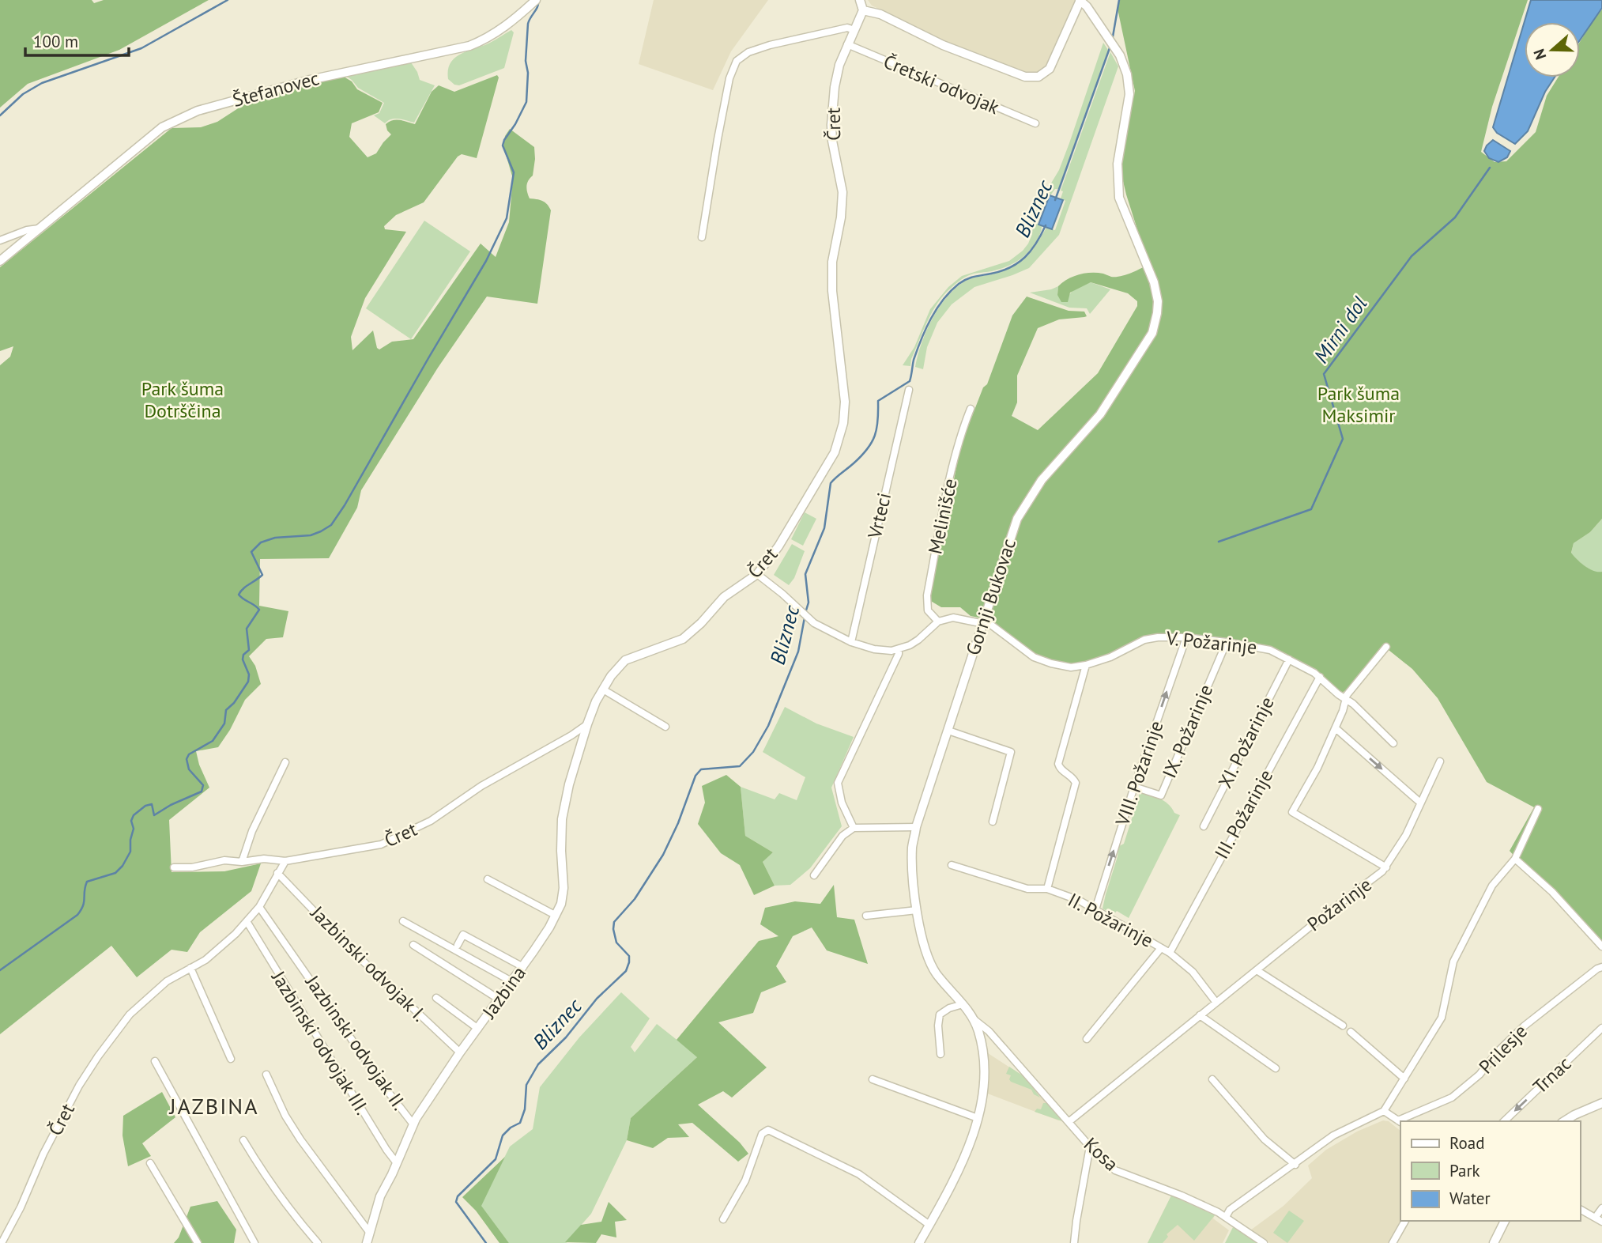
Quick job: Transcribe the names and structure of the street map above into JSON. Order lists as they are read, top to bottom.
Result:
{
  "streets": {
    "street": [
      "Čretski odvojak",
      "Štefanovec",
      "Čret",
      "Vrteci",
      "Melinišće",
      "Gornji Bukovac",
      "V. Požarinje",
      "IX. Požarinje",
      "XI. Požarinje",
      "VIII. Požarinje",
      "III. Požarinje",
      "Požarinje",
      "II. Požarinje",
      "Jazbinski odvojak I.",
      "Jazbina",
      "Jazbinski odvojak III.",
      "Jazbinski odvojak II.",
      "Prilesje",
      "Trnac",
      "Kosa"
    ]
  },
  "crossings": [
    ["Čretski odvojak", "Čret"],
    ["Čret", "Jazbinski odvojak I."],
    ["Čret", "Jazbina"],
    ["Čret", "Jazbinski odvojak III."],
    ["Čret", "Jazbinski odvojak II."],
    ["Gornji Bukovac", "V. Požarinje"],
    ["Gornji Bukovac", "Kosa"],
    ["V. Požarinje", "IX. Požarinje"],
    ["V. Požarinje", "XI. Požarinje"],
    ["V. Požarinje", "VIII. Požarinje"],
    ["V. Požarinje", "III. Požarinje"],
    ["IX. Požarinje", "VIII. Požarinje"],
    ["VIII. Požarinje", "II. Požarinje"],
    ["III. Požarinje", "II. Požarinje"],
    ["Požarinje", "II. Požarinje"],
    ["Požarinje", "Kosa"],
    ["Jazbinski odvojak I.", "Jazbina"],
    ["Jazbina", "Jazbinski odvojak III."],
    ["Jazbina", "Jazbinski odvojak II."]
  ],
  "districts": ["JAZBINA"],
  "water": ["Bliznec", "Mirni dol"],
  "parks": ["Park šuma Dotrščina", "Park šuma Maksimir"],
  "legend": ["Road", "Park", "Water"],
  "scale_bar": "100 m",
  "north": "left"
}
